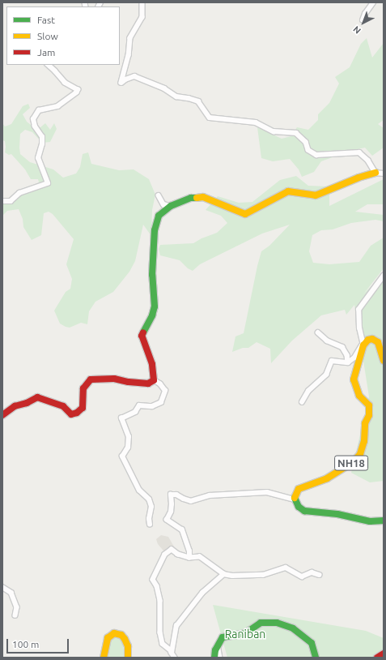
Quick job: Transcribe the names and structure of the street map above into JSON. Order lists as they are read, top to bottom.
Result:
{
  "streets": {
    "street": ["NH18"]
  },
  "parks": ["Raniban"],
  "legend": ["Fast", "Slow", "Jam"],
  "scale_bar": "100 m",
  "north": "bottom left"
}
